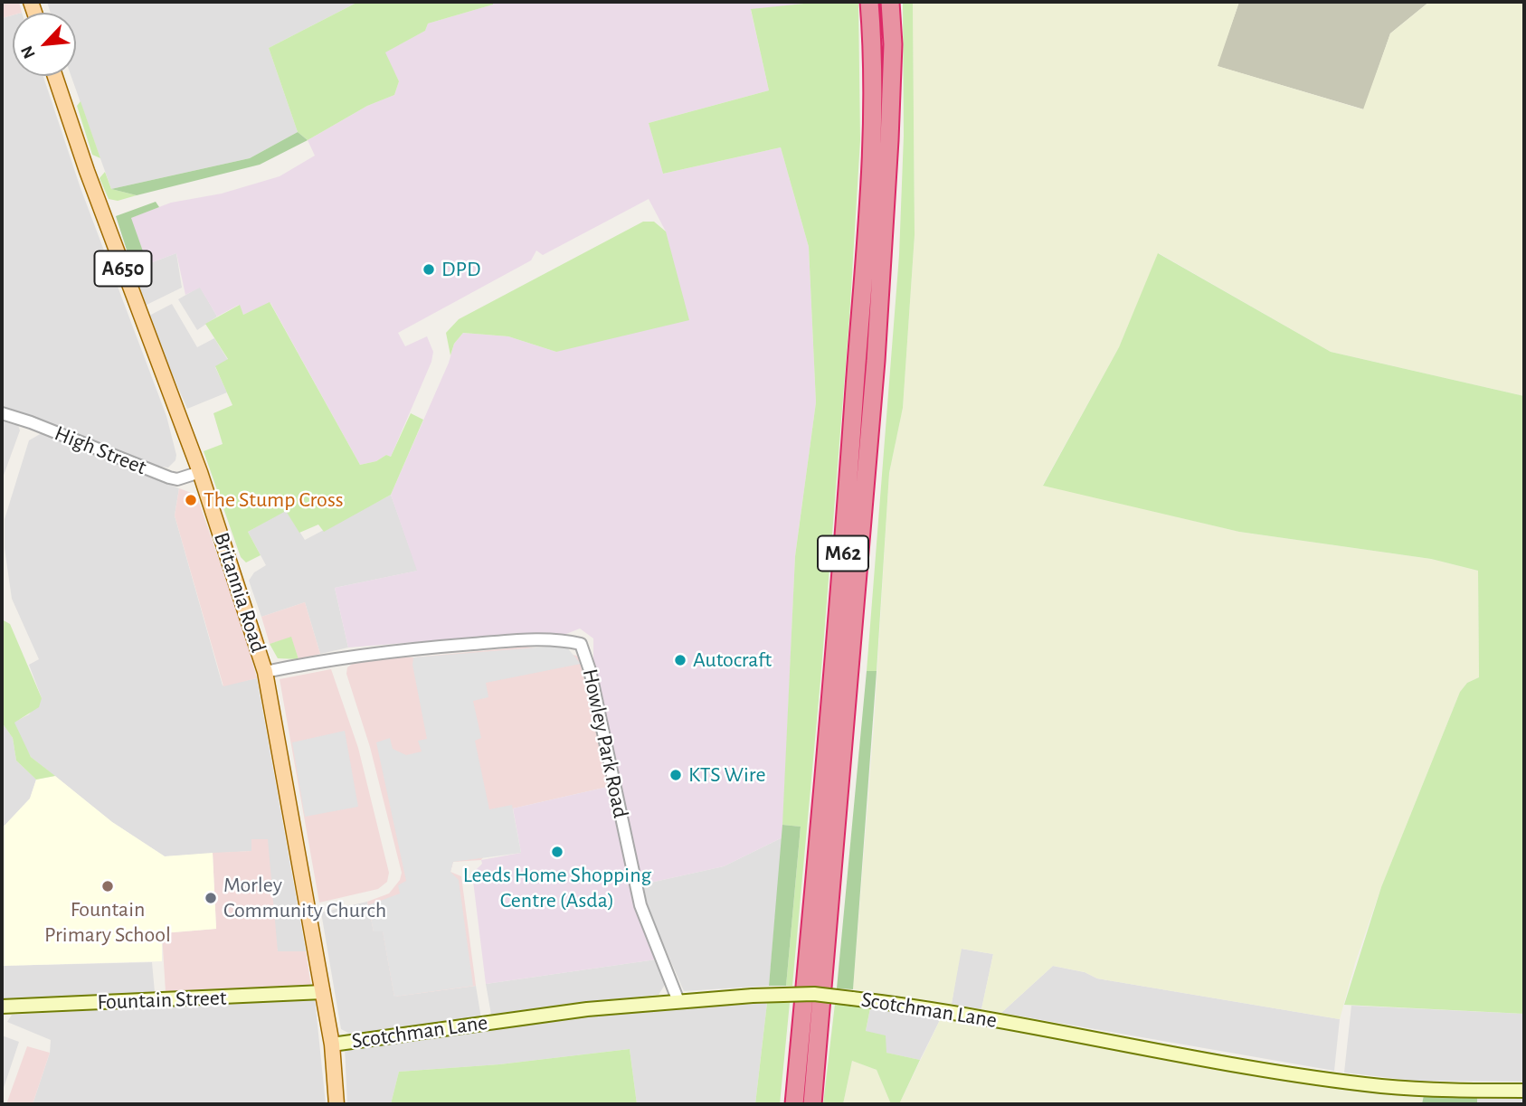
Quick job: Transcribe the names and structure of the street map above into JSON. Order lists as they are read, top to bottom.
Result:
{
  "streets": {
    "highway": ["M62"],
    "main road": [
      "A650",
      "Britannia Road",
      "Fountain Street",
      "Scotchman Lane"
    ],
    "street": ["High Street", "Howley Park Road"]
  },
  "crossings": [
    ["A650", "Britannia Road"],
    ["A650", "Fountain Street"],
    ["A650", "Scotchman Lane"],
    ["High Street", "Britannia Road"],
    ["Britannia Road", "Howley Park Road"],
    ["Britannia Road", "Fountain Street"],
    ["Howley Park Road", "Scotchman Lane"]
  ],
  "places": [
    "DPD",
    "The Stump Cross",
    "Autocraft",
    "KTS Wire",
    "Leeds Home Shopping Centre (Asda)",
    "Fountain Primary School",
    "Morley Community Church"
  ],
  "north": "bottom left"
}
